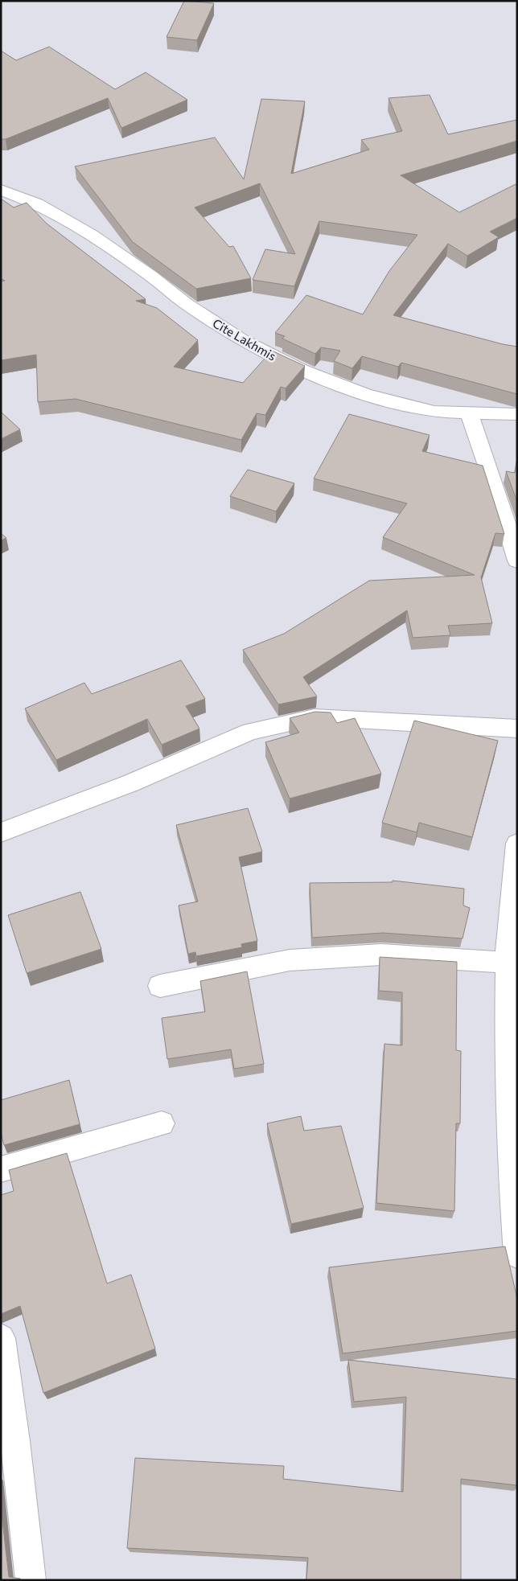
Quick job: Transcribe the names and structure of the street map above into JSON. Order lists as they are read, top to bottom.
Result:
{
  "streets": {
    "street": ["Cite Lakhmis"]
  }
}
